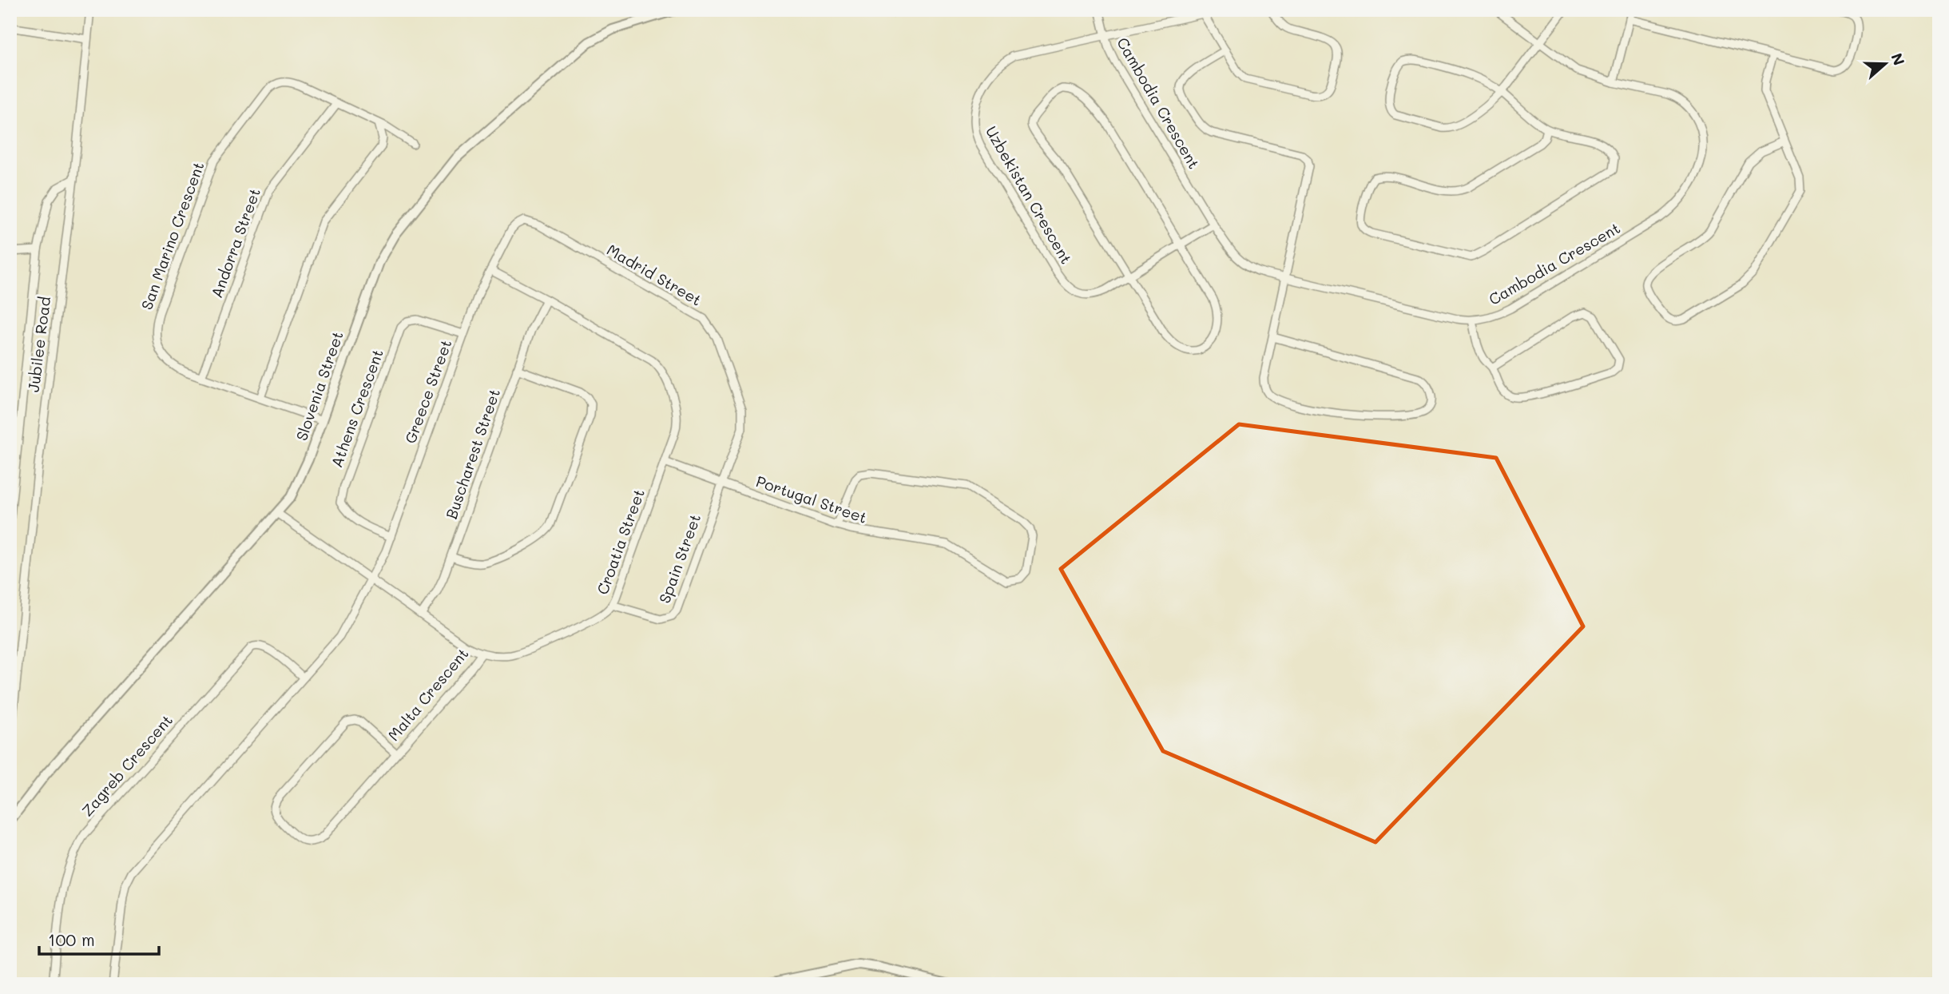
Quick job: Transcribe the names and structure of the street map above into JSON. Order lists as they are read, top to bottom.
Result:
{
  "streets": {
    "street": [
      "Cambodia Crescent",
      "Uzbekistan Crescent",
      "San Marino Crescent",
      "Andorra Street",
      "Madrid Street",
      "Jubilee Road",
      "Slovenia Street",
      "Greece Street",
      "Athens Crescent",
      "Buscharest Street",
      "Portugal Street",
      "Croatia Street",
      "Spain Street",
      "Malta Crescent",
      "Zagreb Crescent"
    ]
  },
  "crossings": [
    ["Cambodia Crescent", "Uzbekistan Crescent"],
    ["San Marino Crescent", "Andorra Street"],
    ["San Marino Crescent", "Slovenia Street"],
    ["Madrid Street", "Greece Street"],
    ["Madrid Street", "Portugal Street"],
    ["Madrid Street", "Spain Street"],
    ["Slovenia Street", "Croatia Street"],
    ["Greece Street", "Athens Crescent"],
    ["Greece Street", "Croatia Street"],
    ["Buscharest Street", "Croatia Street"],
    ["Portugal Street", "Croatia Street"],
    ["Portugal Street", "Spain Street"],
    ["Croatia Street", "Spain Street"],
    ["Croatia Street", "Malta Crescent"]
  ],
  "scale_bar": "100 m",
  "north": "right"
}
